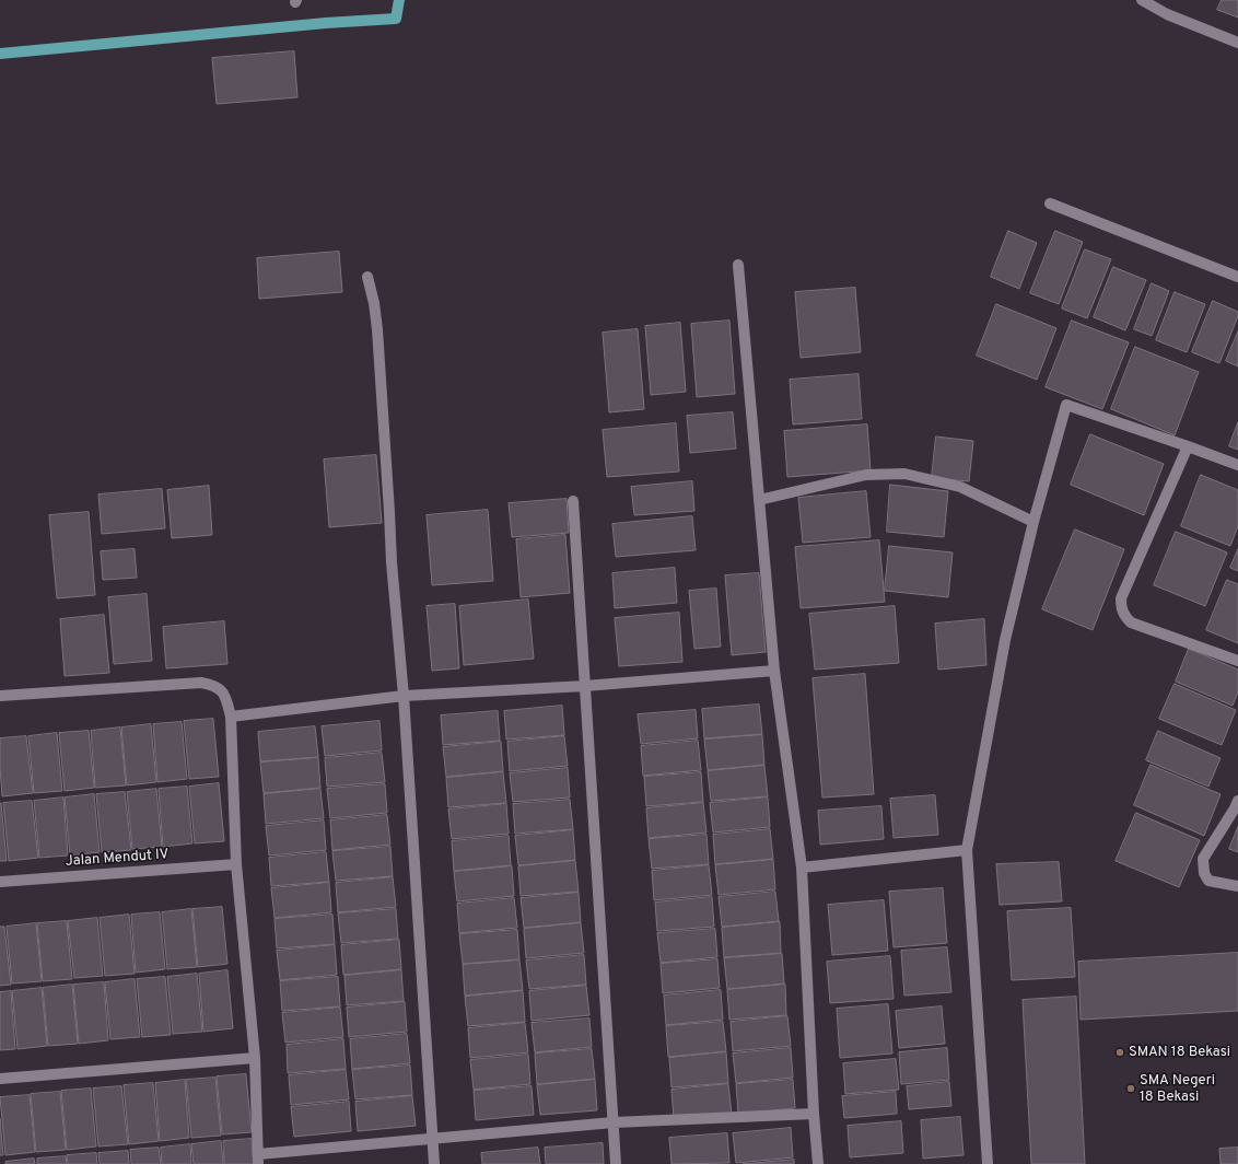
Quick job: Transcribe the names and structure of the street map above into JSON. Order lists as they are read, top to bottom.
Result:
{
  "streets": {
    "street": ["Jalan Mendut IV"]
  },
  "places": ["SMAN 18 Bekasi", "SMA Negeri 18 Bekasi"]
}
